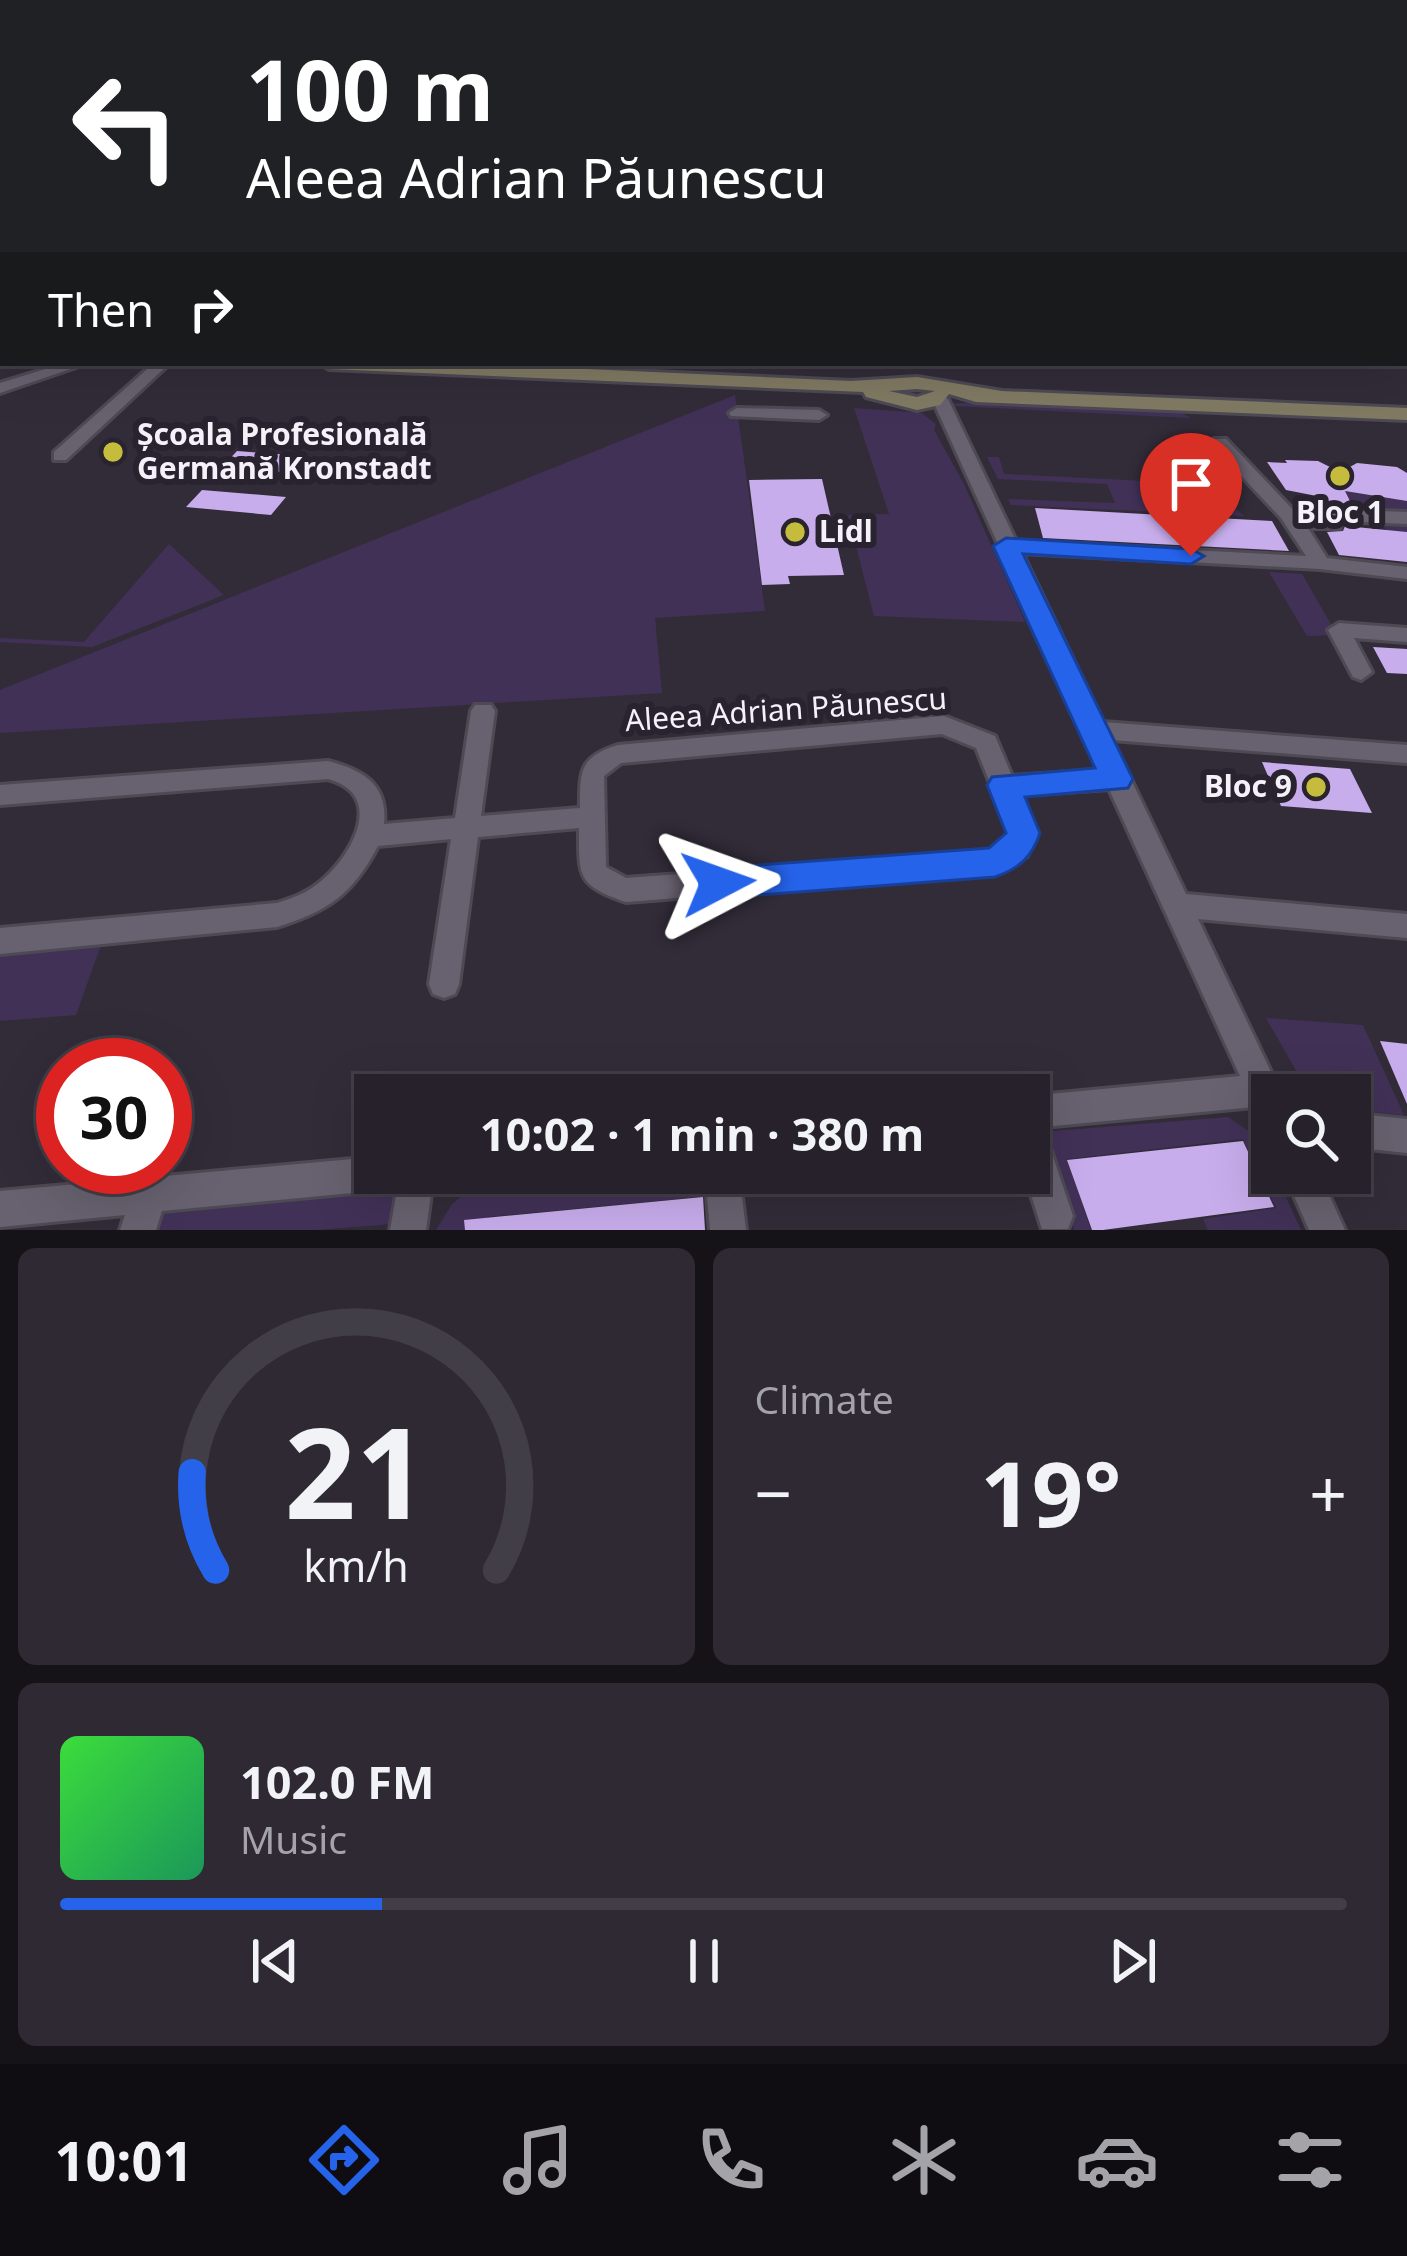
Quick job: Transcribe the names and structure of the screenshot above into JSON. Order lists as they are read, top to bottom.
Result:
{
  "streets": {
    "street": ["Aleea Adrian Păunescu"]
  },
  "places": [
    "Școala Profesională Germană Kronstadt",
    "Bloc 1",
    "Lidl",
    "Bloc 9"
  ],
  "page": {
    "turn": ["100 m", "Aleea Adrian Păunescu"],
    "then": "Then",
    "limit": "30",
    "trip": "10:02 · 1 min · 380 m",
    "tile": "Climate",
    "heat": ["−", "19°", "+"],
    "song": ["102.0 FM", "Music"],
    "tabs": "10:01",
    "gauge": ["21", "km/h"]
  }
}
